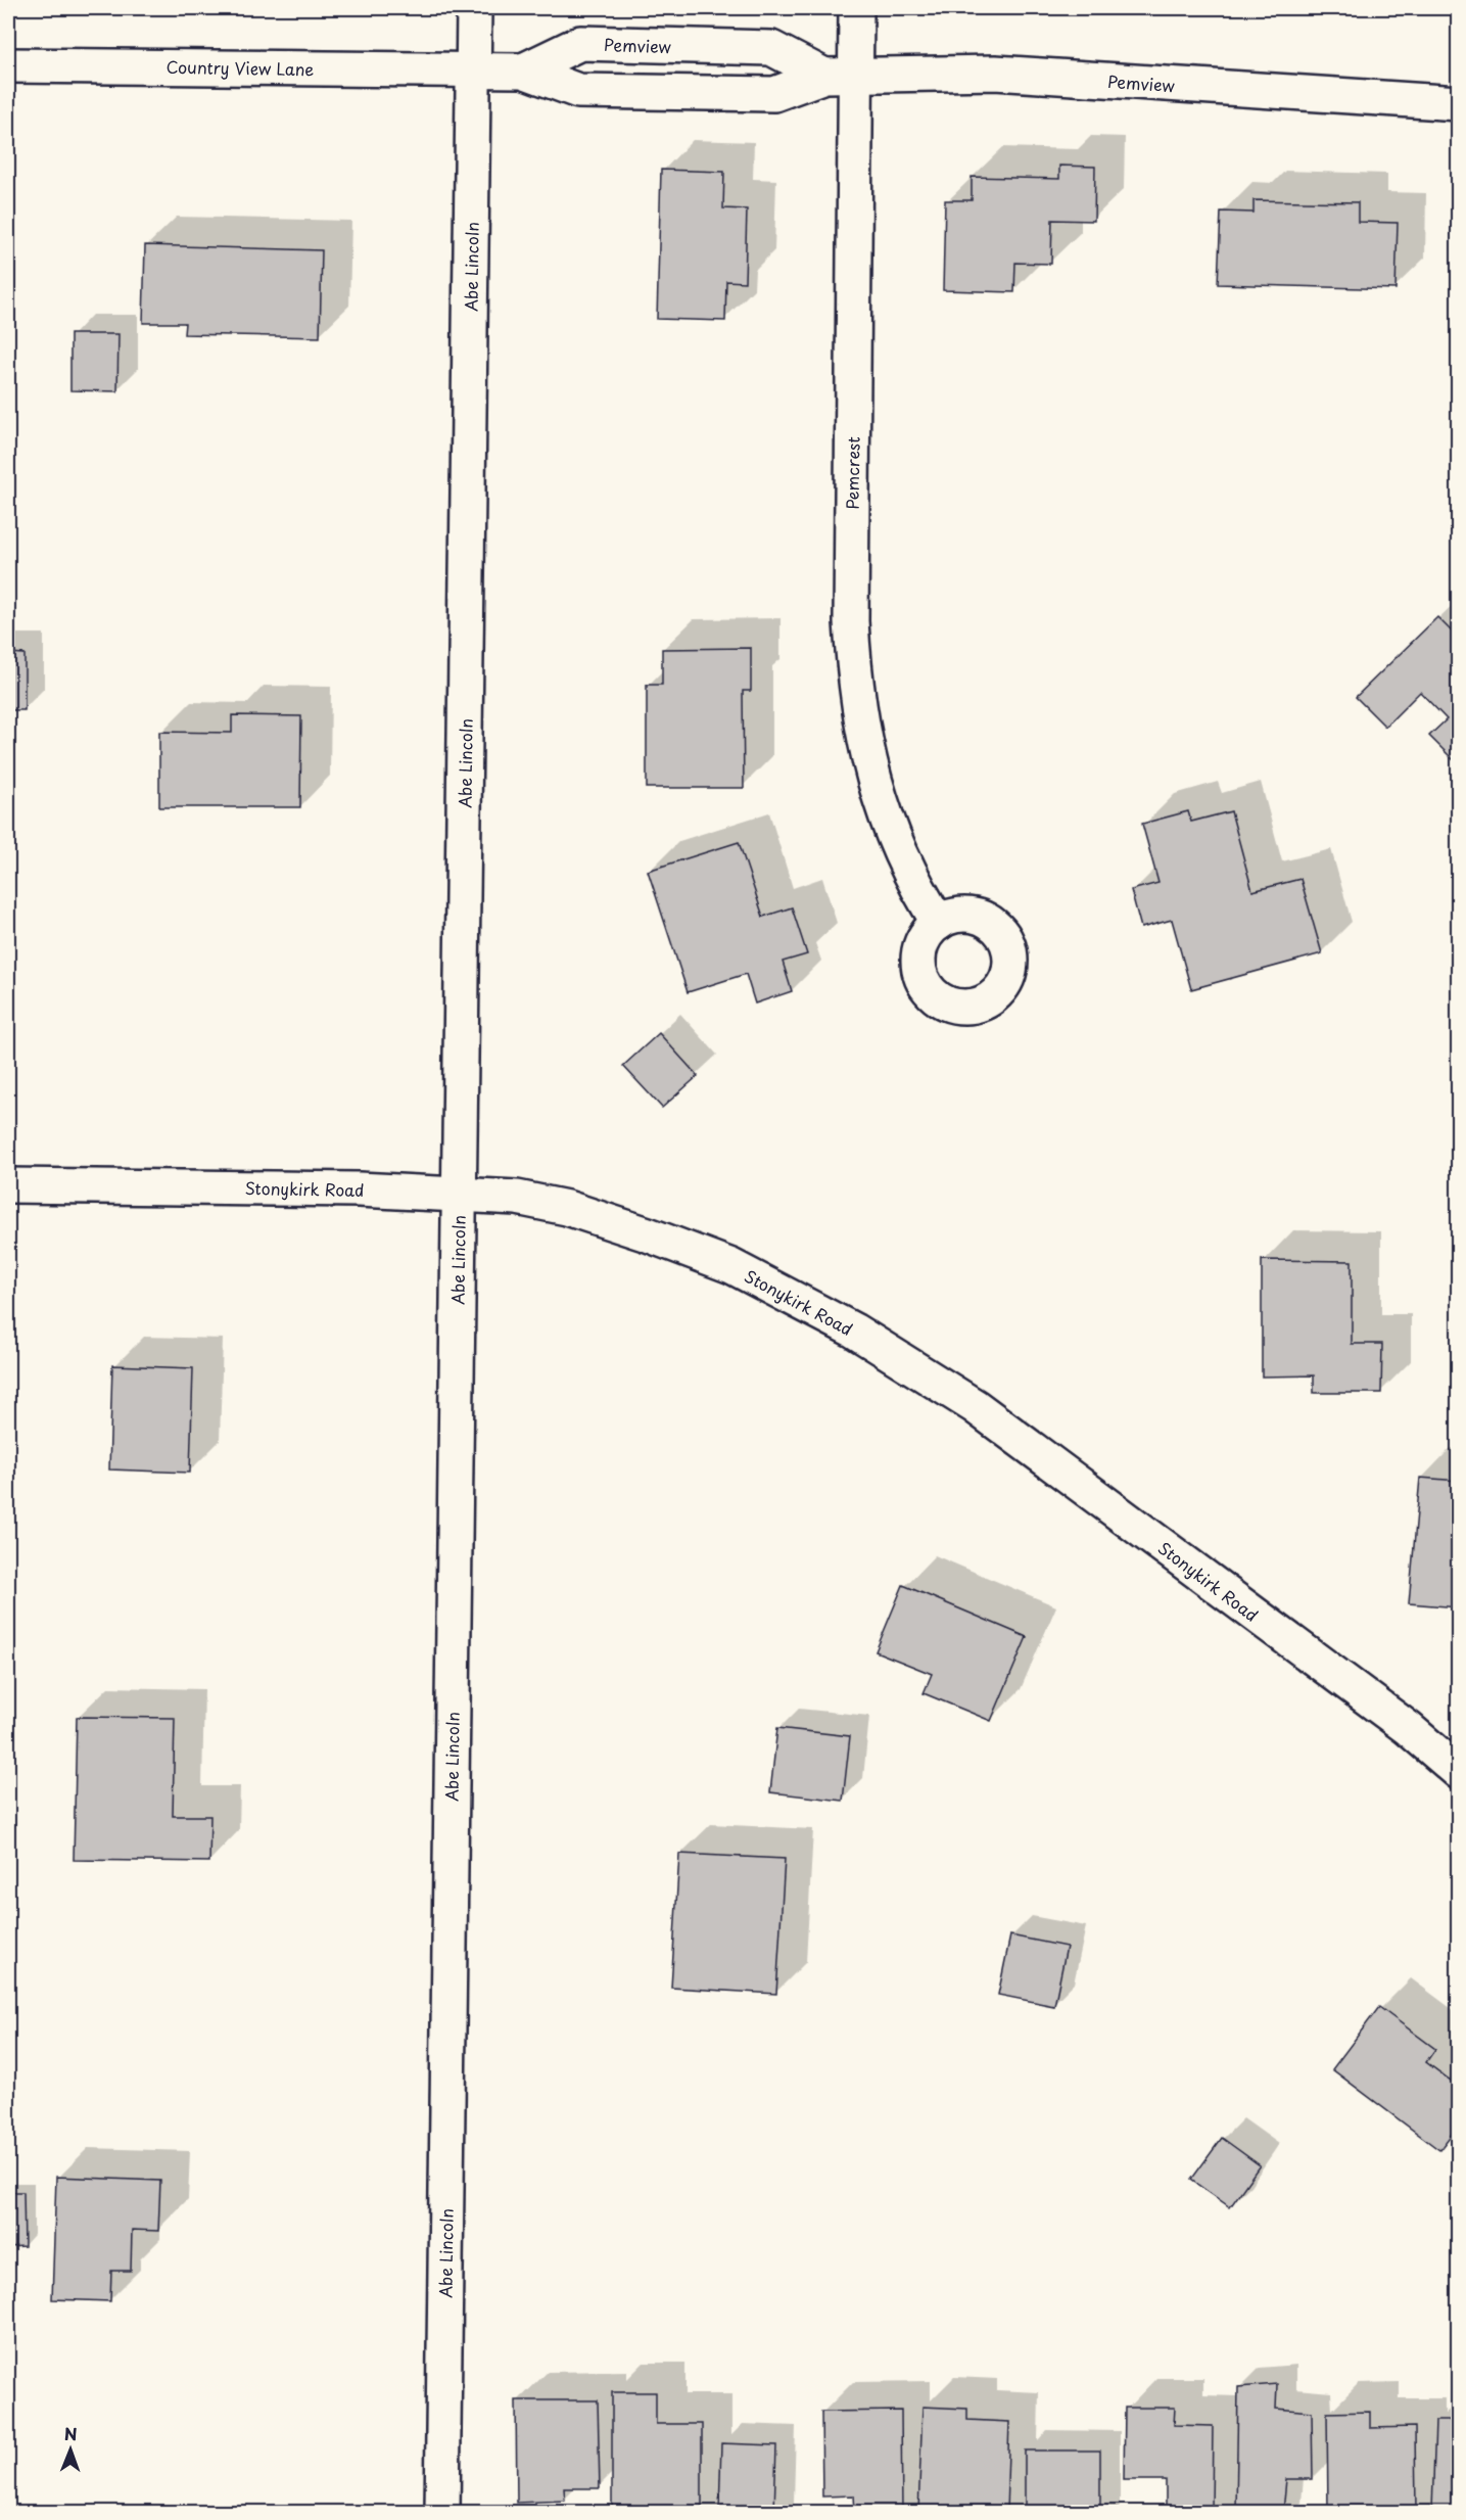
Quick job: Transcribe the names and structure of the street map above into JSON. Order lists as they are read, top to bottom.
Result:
{
  "streets": {
    "street": [
      "Pemview",
      "Country View Lane",
      "Abe Lincoln",
      "Pemcrest",
      "Stonykirk Road"
    ]
  },
  "crossings": [
    ["Pemview", "Country View Lane"],
    ["Pemview", "Abe Lincoln"],
    ["Pemview", "Pemcrest"],
    ["Country View Lane", "Abe Lincoln"],
    ["Abe Lincoln", "Stonykirk Road"]
  ],
  "north": "top"
}
